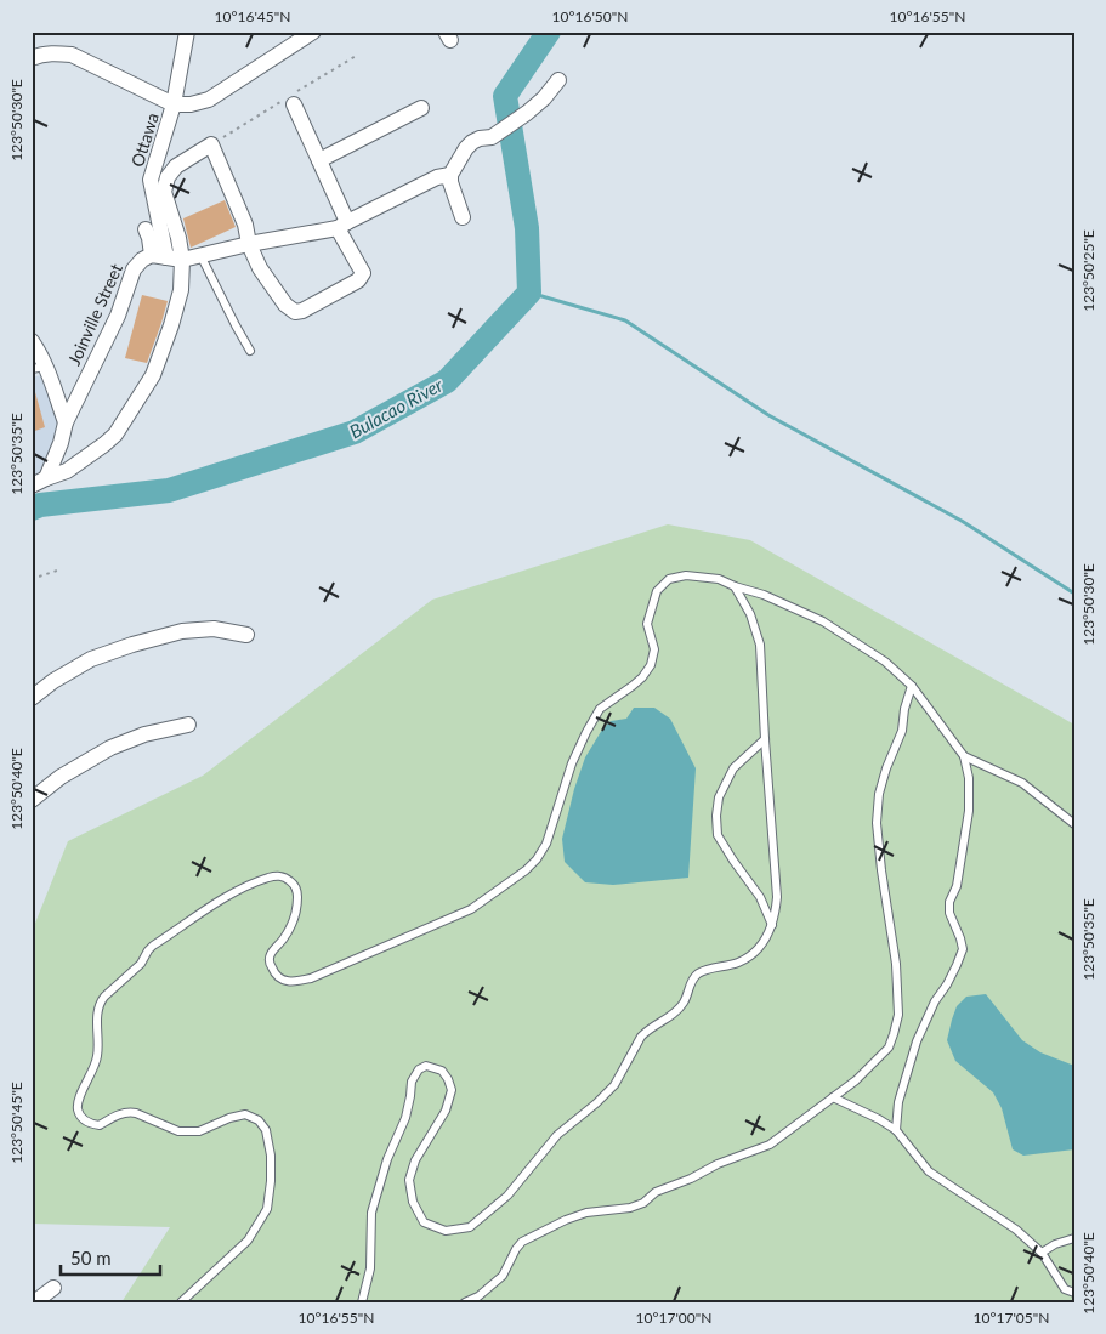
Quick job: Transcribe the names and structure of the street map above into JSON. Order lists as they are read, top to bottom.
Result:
{
  "streets": {
    "street": ["Ottawa", "Joinville Street"]
  },
  "crossings": [
    ["Ottawa", "Joinville Street"]
  ],
  "water": ["Bulacao River"],
  "scale_bar": "50 m",
  "coordinates": [
    "10°16'45\"N",
    "10°16'50\"N",
    "10°16'55\"N",
    "123°50'30\"E",
    "123°50'25\"E",
    "123°50'35\"E",
    "123°50'40\"E",
    "123°50'45\"E",
    "10°17'00\"N",
    "10°17'05\"N"
  ]
}
